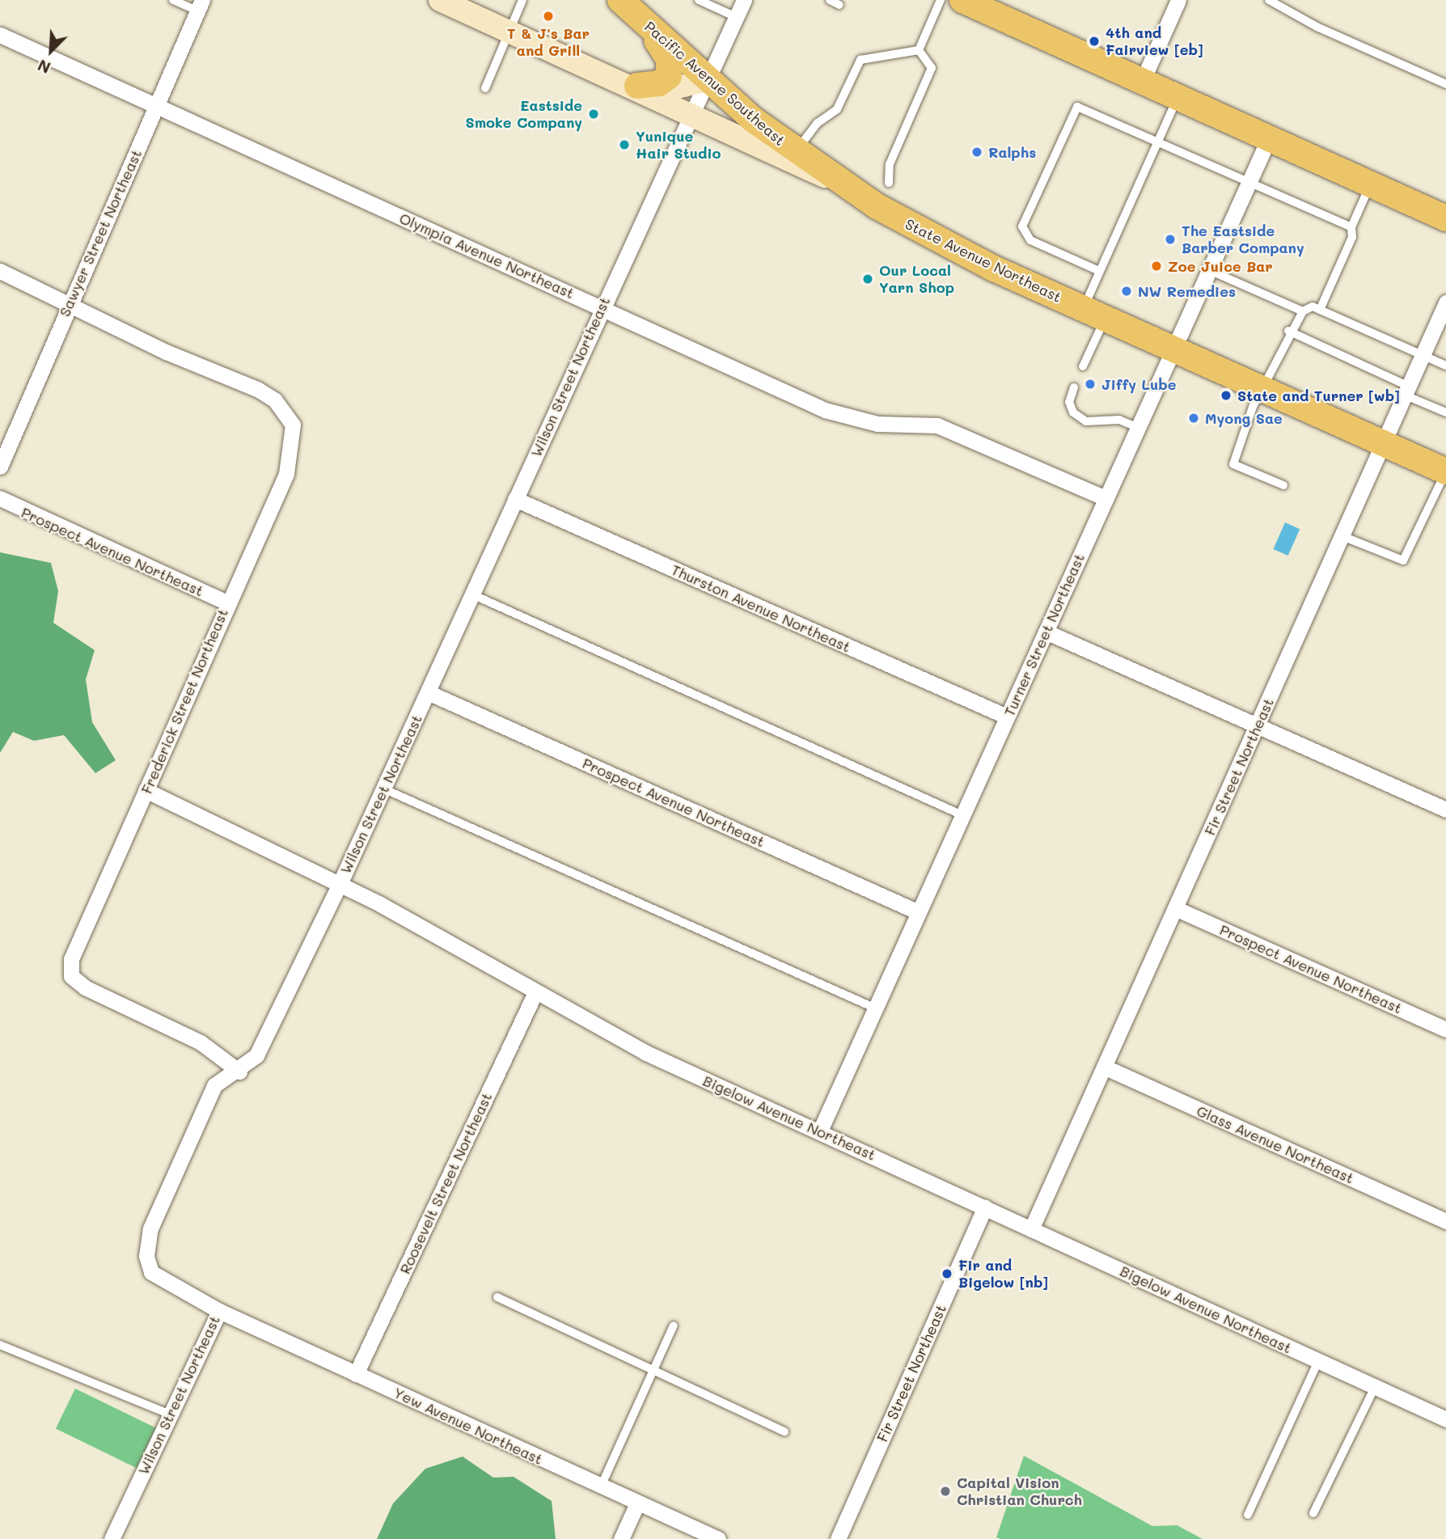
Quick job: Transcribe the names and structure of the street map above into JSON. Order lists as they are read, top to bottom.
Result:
{
  "streets": {
    "main road": ["Pacific Avenue Southeast", "State Avenue Northeast"],
    "street": [
      "Sawyer Street Northeast",
      "Olympia Avenue Northeast",
      "Wilson Street Northeast",
      "Prospect Avenue Northeast",
      "Thurston Avenue Northeast",
      "Turner Street Northeast",
      "Frederick Street Northeast",
      "Fir Street Northeast",
      "Bigelow Avenue Northeast",
      "Glass Avenue Northeast",
      "Roosevelt Street Northeast",
      "Yew Avenue Northeast"
    ]
  },
  "crossings": [
    ["Pacific Avenue Southeast", "State Avenue Northeast"],
    ["Pacific Avenue Southeast", "Wilson Street Northeast"],
    ["Sawyer Street Northeast", "Olympia Avenue Northeast"],
    ["Sawyer Street Northeast", "Frederick Street Northeast"],
    ["Olympia Avenue Northeast", "Wilson Street Northeast"],
    ["Olympia Avenue Northeast", "Turner Street Northeast"],
    ["State Avenue Northeast", "Wilson Street Northeast"],
    ["State Avenue Northeast", "Turner Street Northeast"],
    ["State Avenue Northeast", "Fir Street Northeast"],
    ["Wilson Street Northeast", "Prospect Avenue Northeast"],
    ["Wilson Street Northeast", "Thurston Avenue Northeast"],
    ["Wilson Street Northeast", "Frederick Street Northeast"],
    ["Wilson Street Northeast", "Bigelow Avenue Northeast"],
    ["Wilson Street Northeast", "Yew Avenue Northeast"],
    ["Prospect Avenue Northeast", "Turner Street Northeast"],
    ["Prospect Avenue Northeast", "Frederick Street Northeast"],
    ["Prospect Avenue Northeast", "Fir Street Northeast"],
    ["Thurston Avenue Northeast", "Turner Street Northeast"],
    ["Turner Street Northeast", "Bigelow Avenue Northeast"],
    ["Frederick Street Northeast", "Bigelow Avenue Northeast"],
    ["Fir Street Northeast", "Bigelow Avenue Northeast"],
    ["Fir Street Northeast", "Glass Avenue Northeast"],
    ["Bigelow Avenue Northeast", "Roosevelt Street Northeast"],
    ["Roosevelt Street Northeast", "Yew Avenue Northeast"]
  ],
  "places": [
    "T & J's Bar and Grill",
    "4th and Fairview [eb]",
    "Eastside Smoke Company",
    "Yunique Hair Studio",
    "Ralphs",
    "The Eastside Barber Company",
    "Zoe Juice Bar",
    "Our Local Yarn Shop",
    "NW Remedies",
    "Jiffy Lube",
    "State and Turner [wb]",
    "Myong Sae",
    "Fir and Bigelow [nb]",
    "Capital Vision Christian Church"
  ],
  "north": "bottom left"
}
